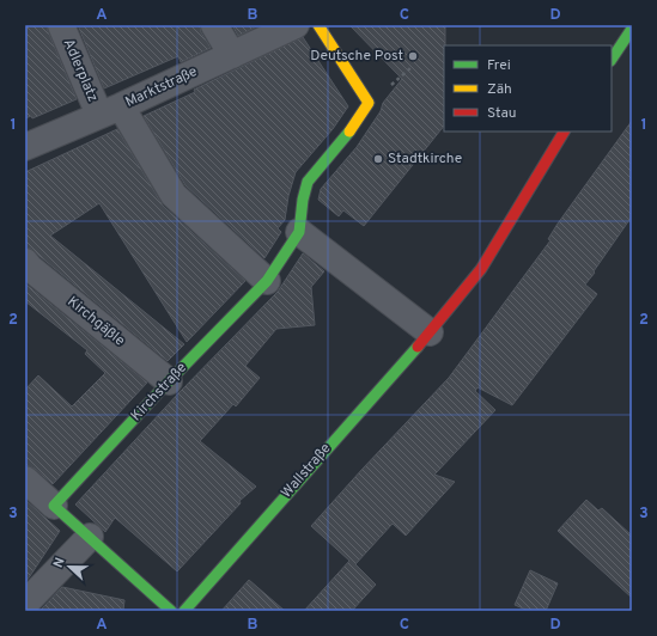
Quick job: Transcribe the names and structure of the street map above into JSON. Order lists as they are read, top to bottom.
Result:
{
  "streets": {
    "street": [
      "Adlerplatz",
      "Marktstraße",
      "Kirchgäßle",
      "Kirchstraße",
      "Wallstraße"
    ]
  },
  "crossings": [
    ["Adlerplatz", "Marktstraße"],
    ["Kirchgäßle", "Kirchstraße"]
  ],
  "places": ["Deutsche Post", "Stadtkirche"],
  "legend": ["Frei", "Zäh", "Stau"],
  "north": "left",
  "grid": {
    "columns": [
      "A",
      "B",
      "C",
      "D"
    ],
    "rows": ["1", "2", "3"]
  }
}
